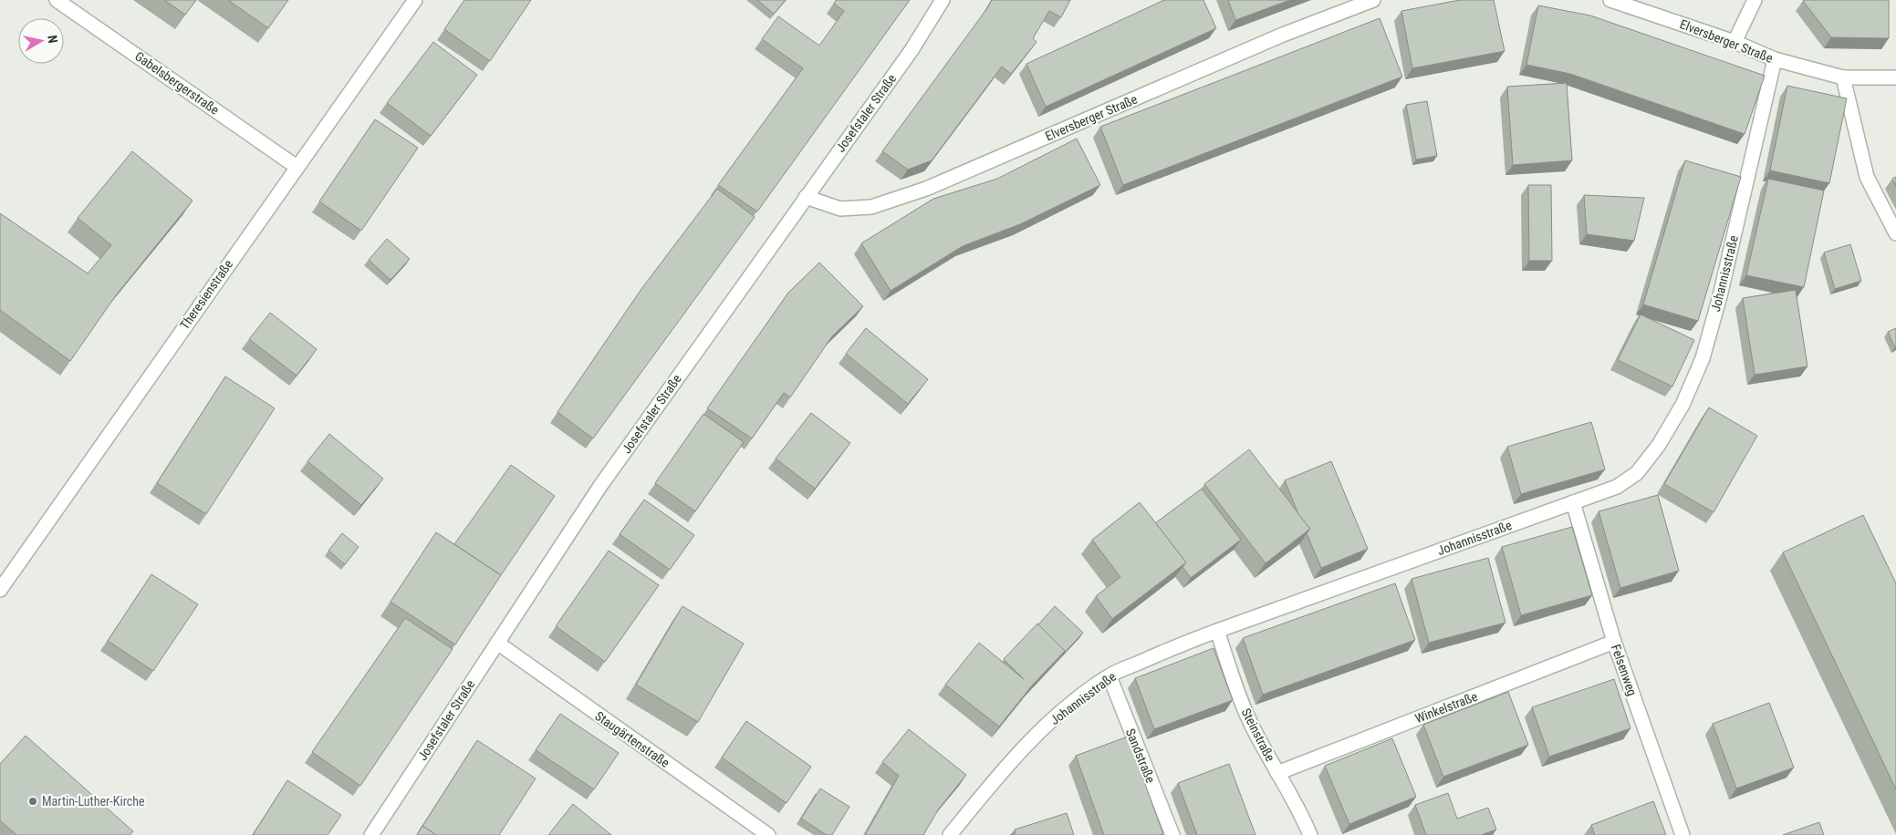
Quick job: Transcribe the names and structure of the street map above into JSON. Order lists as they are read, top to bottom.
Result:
{
  "streets": {
    "street": [
      "Elversberger Straße",
      "Gabelsbergerstraße",
      "Josefstaler Straße",
      "Johannisstraße",
      "Theresienstraße",
      "Felsenweg",
      "Winkelstraße",
      "Steinstraße",
      "Staugärtenstraße",
      "Sandstraße"
    ]
  },
  "crossings": [
    ["Elversberger Straße", "Josefstaler Straße"],
    ["Elversberger Straße", "Johannisstraße"],
    ["Gabelsbergerstraße", "Theresienstraße"],
    ["Josefstaler Straße", "Staugärtenstraße"],
    ["Johannisstraße", "Felsenweg"],
    ["Johannisstraße", "Steinstraße"],
    ["Johannisstraße", "Sandstraße"],
    ["Felsenweg", "Winkelstraße"],
    ["Winkelstraße", "Steinstraße"]
  ],
  "places": ["Martin-Luther-Kirche"],
  "north": "right"
}
